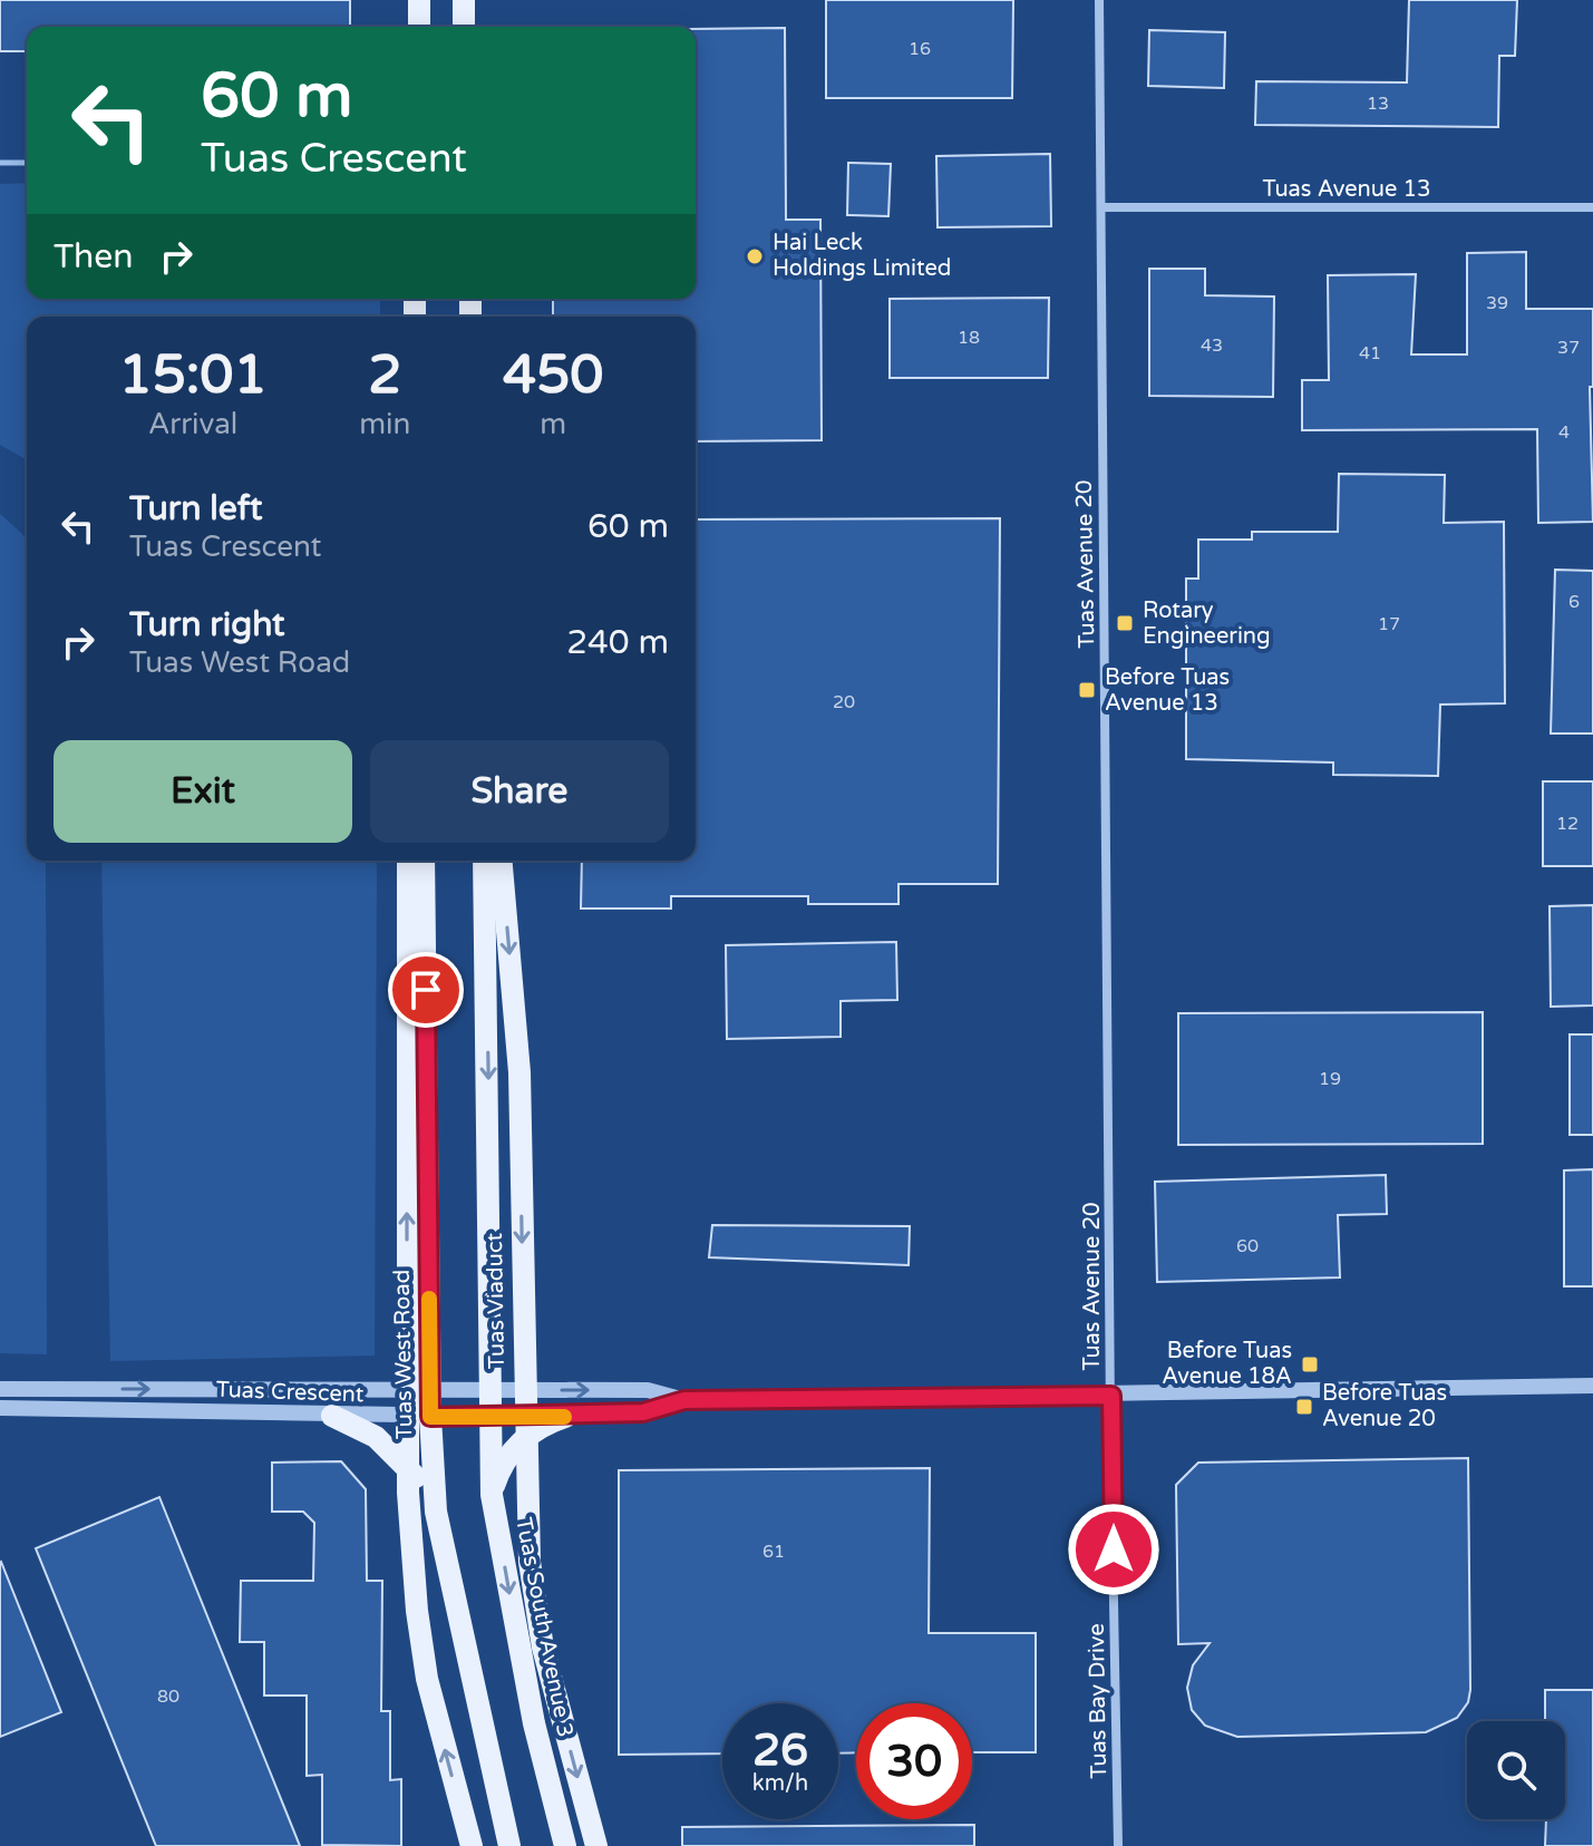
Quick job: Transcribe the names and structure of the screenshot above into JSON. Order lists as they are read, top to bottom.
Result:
{
  "streets": {
    "main road": ["Tuas Viaduct", "Tuas West Road", "Tuas South Avenue 3"],
    "street": [
      "Tuas Avenue 13",
      "Tuas Avenue 20",
      "Tuas Crescent",
      "Tuas Bay Drive"
    ]
  },
  "crossings": [
    ["Tuas Avenue 13", "Tuas Avenue 20"],
    ["Tuas Avenue 20", "Tuas Crescent"],
    ["Tuas Avenue 20", "Tuas Bay Drive"],
    ["Tuas West Road", "Tuas Crescent"],
    ["Tuas Crescent", "Tuas South Avenue 3"],
    ["Tuas Crescent", "Tuas Bay Drive"]
  ],
  "places": {
    "other": ["Hai Leck Holdings Limited"],
    "transit": [
      "Rotary Engineering",
      "Before Tuas Avenue 13",
      "Before Tuas Avenue 18A",
      "Before Tuas Avenue 20"
    ]
  },
  "house_numbers": [
    "16",
    "13",
    "39",
    "18",
    "43",
    "37",
    "41",
    "4",
    "6",
    "17",
    "20",
    "12",
    "19",
    "60",
    "61",
    "80"
  ],
  "page": {
    "turn": ["60 m", "Tuas Crescent"],
    "then": "Then",
    "eta": [
      "15:01",
      "Arrival",
      "2",
      "min",
      "450",
      "m"
    ],
    "list": [
      {
        "name": "Turn left",
        "note": "Tuas Crescent",
        "value": "60 m"
      },
      {
        "name": "Turn right",
        "note": "Tuas West Road",
        "value": "240 m"
      }
    ],
    "buttons": ["Exit", "Share"],
    "speed": "26 km/h",
    "limit": "30"
  }
}
